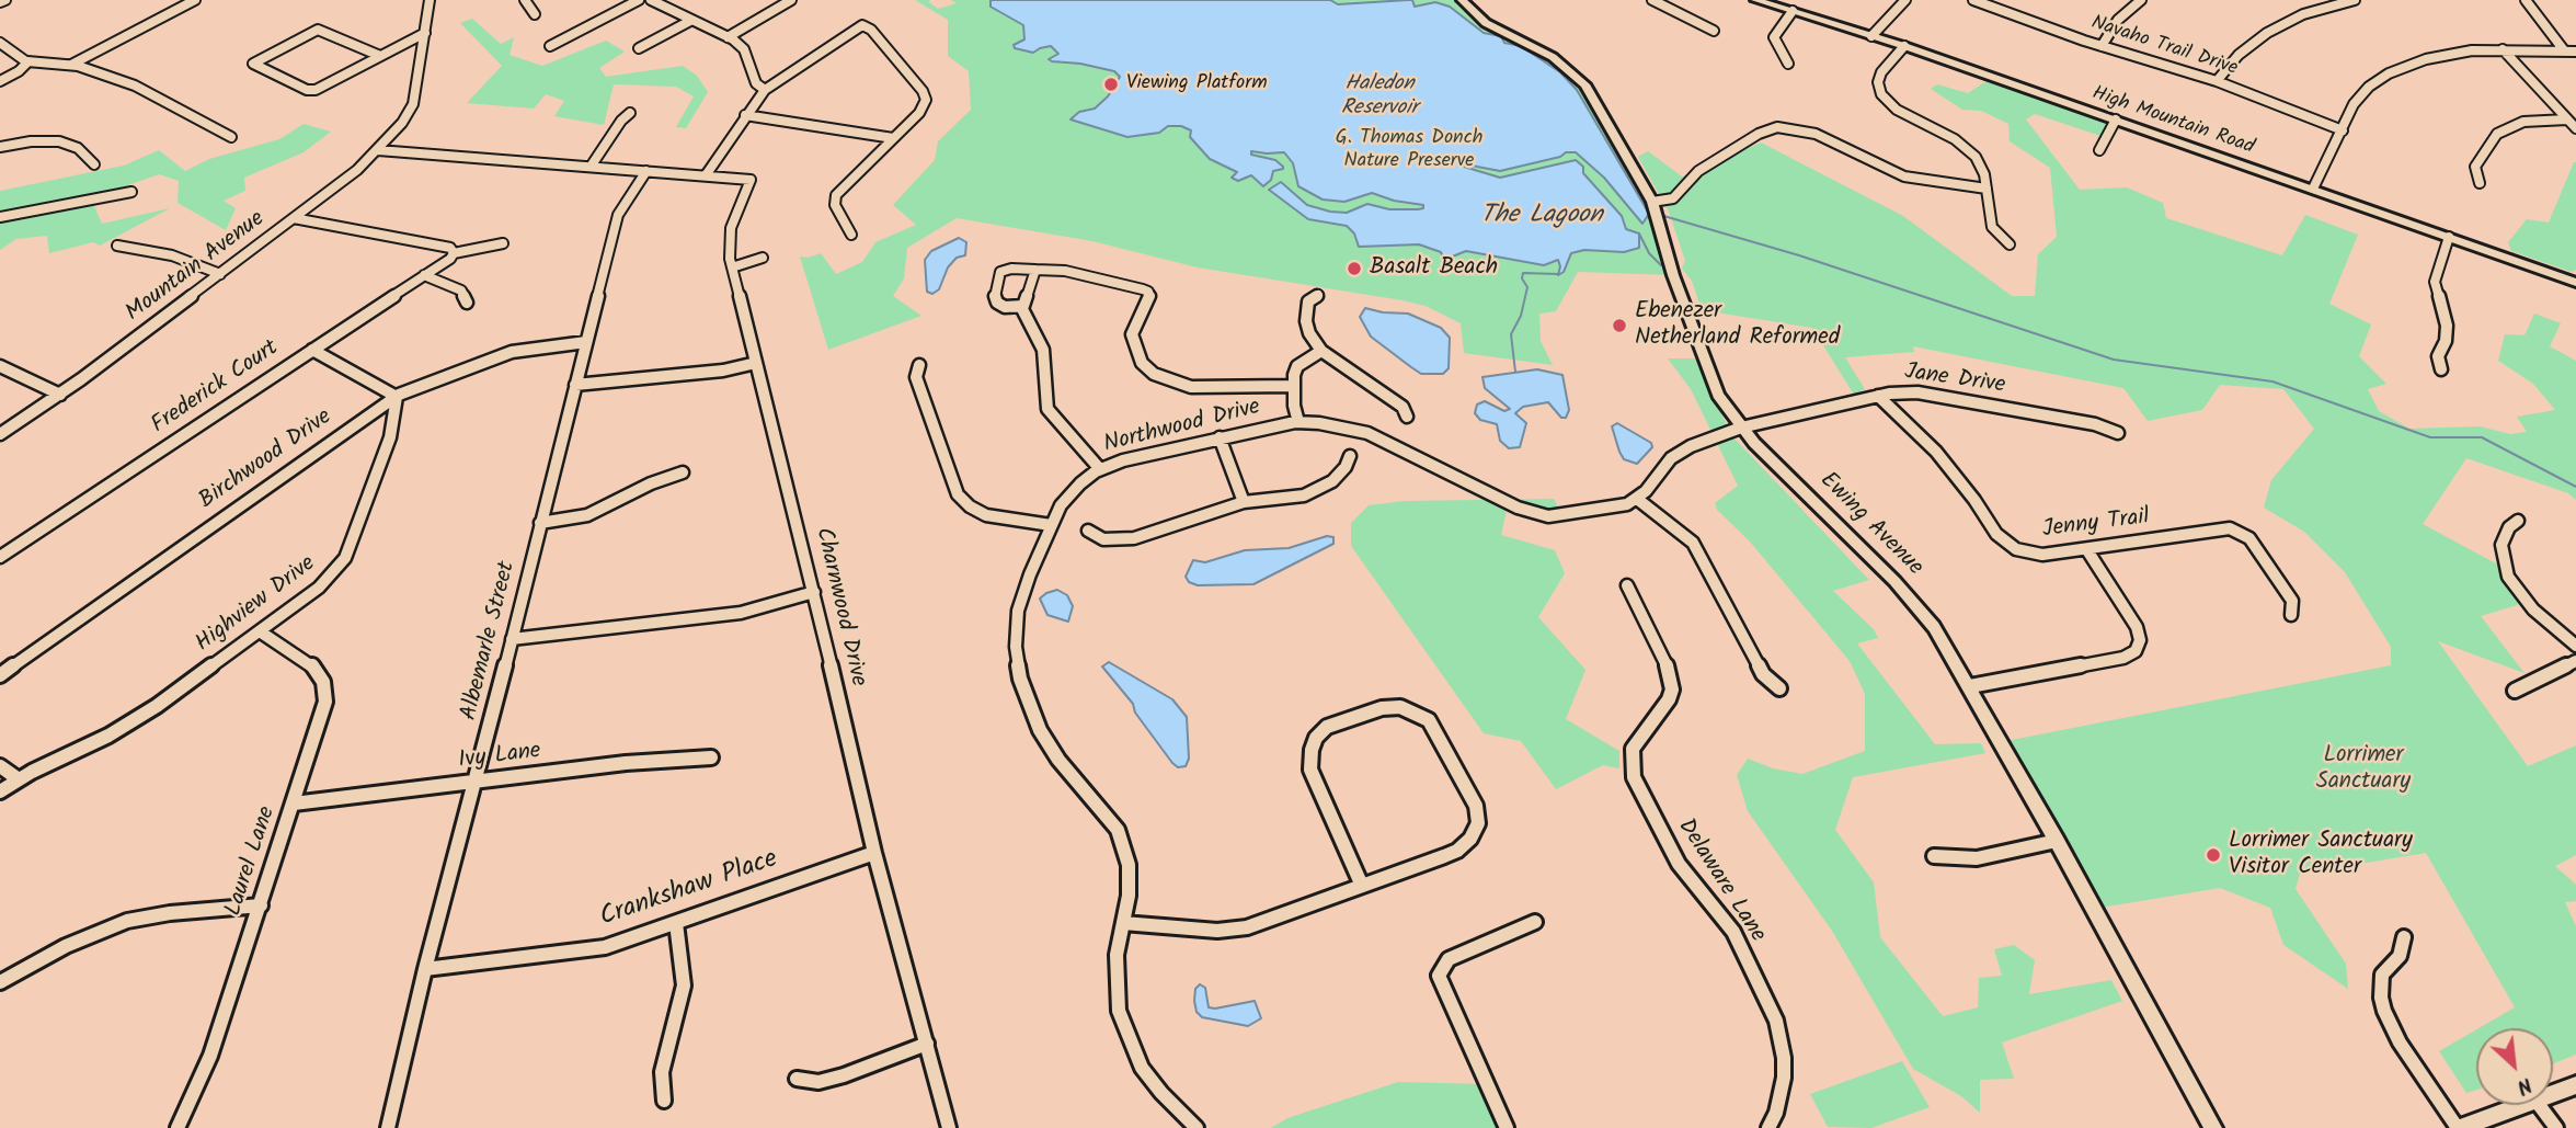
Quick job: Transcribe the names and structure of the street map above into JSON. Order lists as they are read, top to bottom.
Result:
{
  "streets": {
    "main road": ["High Mountain Road", "Ewing Avenue"],
    "street": [
      "Navaho Trail Drive",
      "Mountain Avenue",
      "Jane Drive",
      "Frederick Court",
      "Northwood Drive",
      "Birchwood Drive",
      "Jenny Trail",
      "Highview Drive",
      "Charnwood Drive",
      "Albemarle Street",
      "Ivy Lane",
      "Laurel Lane",
      "Delaware Lane",
      "Crankshaw Place"
    ]
  },
  "crossings": [
    ["Mountain Avenue", "Charnwood Drive"],
    ["Jane Drive", "Northwood Drive"],
    ["Jane Drive", "Ewing Avenue"],
    ["Jane Drive", "Jenny Trail"],
    ["Northwood Drive", "Ewing Avenue"],
    ["Birchwood Drive", "Highview Drive"],
    ["Birchwood Drive", "Albemarle Street"],
    ["Highview Drive", "Laurel Lane"],
    ["Charnwood Drive", "Albemarle Street"],
    ["Charnwood Drive", "Crankshaw Place"],
    ["Albemarle Street", "Ivy Lane"],
    ["Albemarle Street", "Crankshaw Place"],
    ["Ivy Lane", "Laurel Lane"]
  ],
  "water": ["Haledon Reservoir", "The Lagoon"],
  "parks": ["G. Thomas Donch Nature Preserve", "Lorrimer Sanctuary"],
  "places": [
    "Viewing Platform",
    "Basalt Beach",
    "Ebenezer Netherland Reformed",
    "Lorrimer Sanctuary Visitor Center"
  ],
  "north": "bottom right"
}
